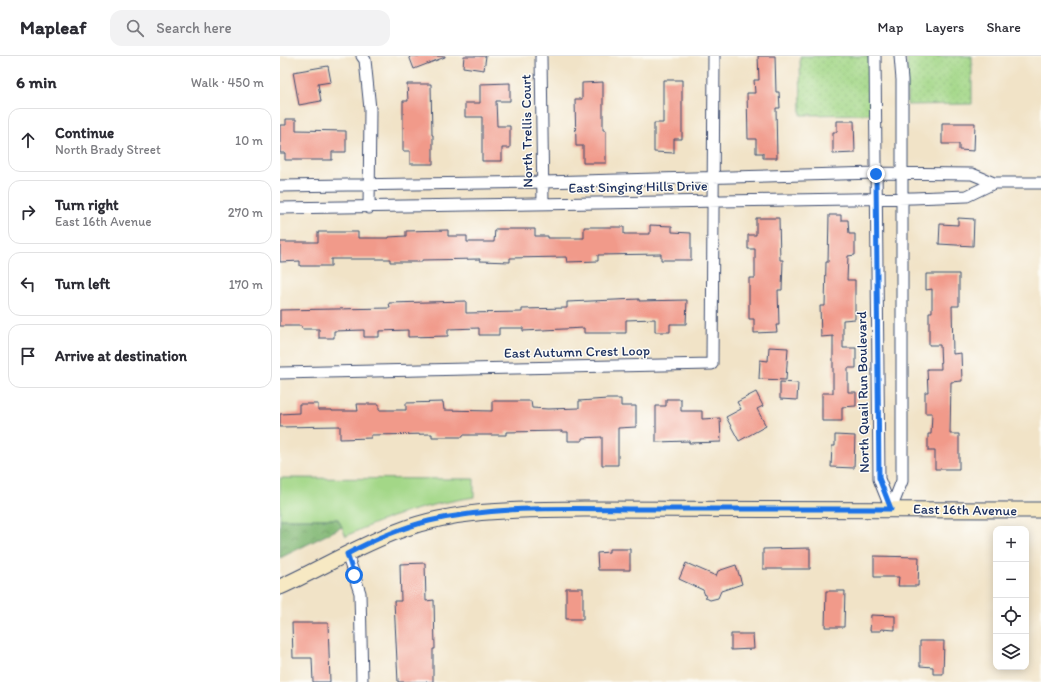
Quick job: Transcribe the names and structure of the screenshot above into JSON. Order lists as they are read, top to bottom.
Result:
{
  "streets": {
    "street": [
      "North Trellis Court",
      "East Singing Hills Drive",
      "East Autumn Crest Loop",
      "North Quail Run Boulevard",
      "East 16th Avenue"
    ]
  },
  "crossings": [
    ["North Trellis Court", "East Singing Hills Drive"],
    ["East Singing Hills Drive", "East Autumn Crest Loop"],
    ["East Singing Hills Drive", "North Quail Run Boulevard"],
    ["North Quail Run Boulevard", "East 16th Avenue"]
  ],
  "page": {
    "header": "Mapleaf",
    "search": "Search here",
    "nav": ["Map", "Layers", "Share"],
    "heading": ["6 min", "Walk · 450 m"],
    "list": [
      ["Continue", "North Brady Street", "10 m"],
      ["Turn right", "East 16th Avenue", "270 m"],
      ["Turn left", "170 m"],
      "Arrive at destination"
    ],
    "map_buttons": ["+", "−"]
  }
}
